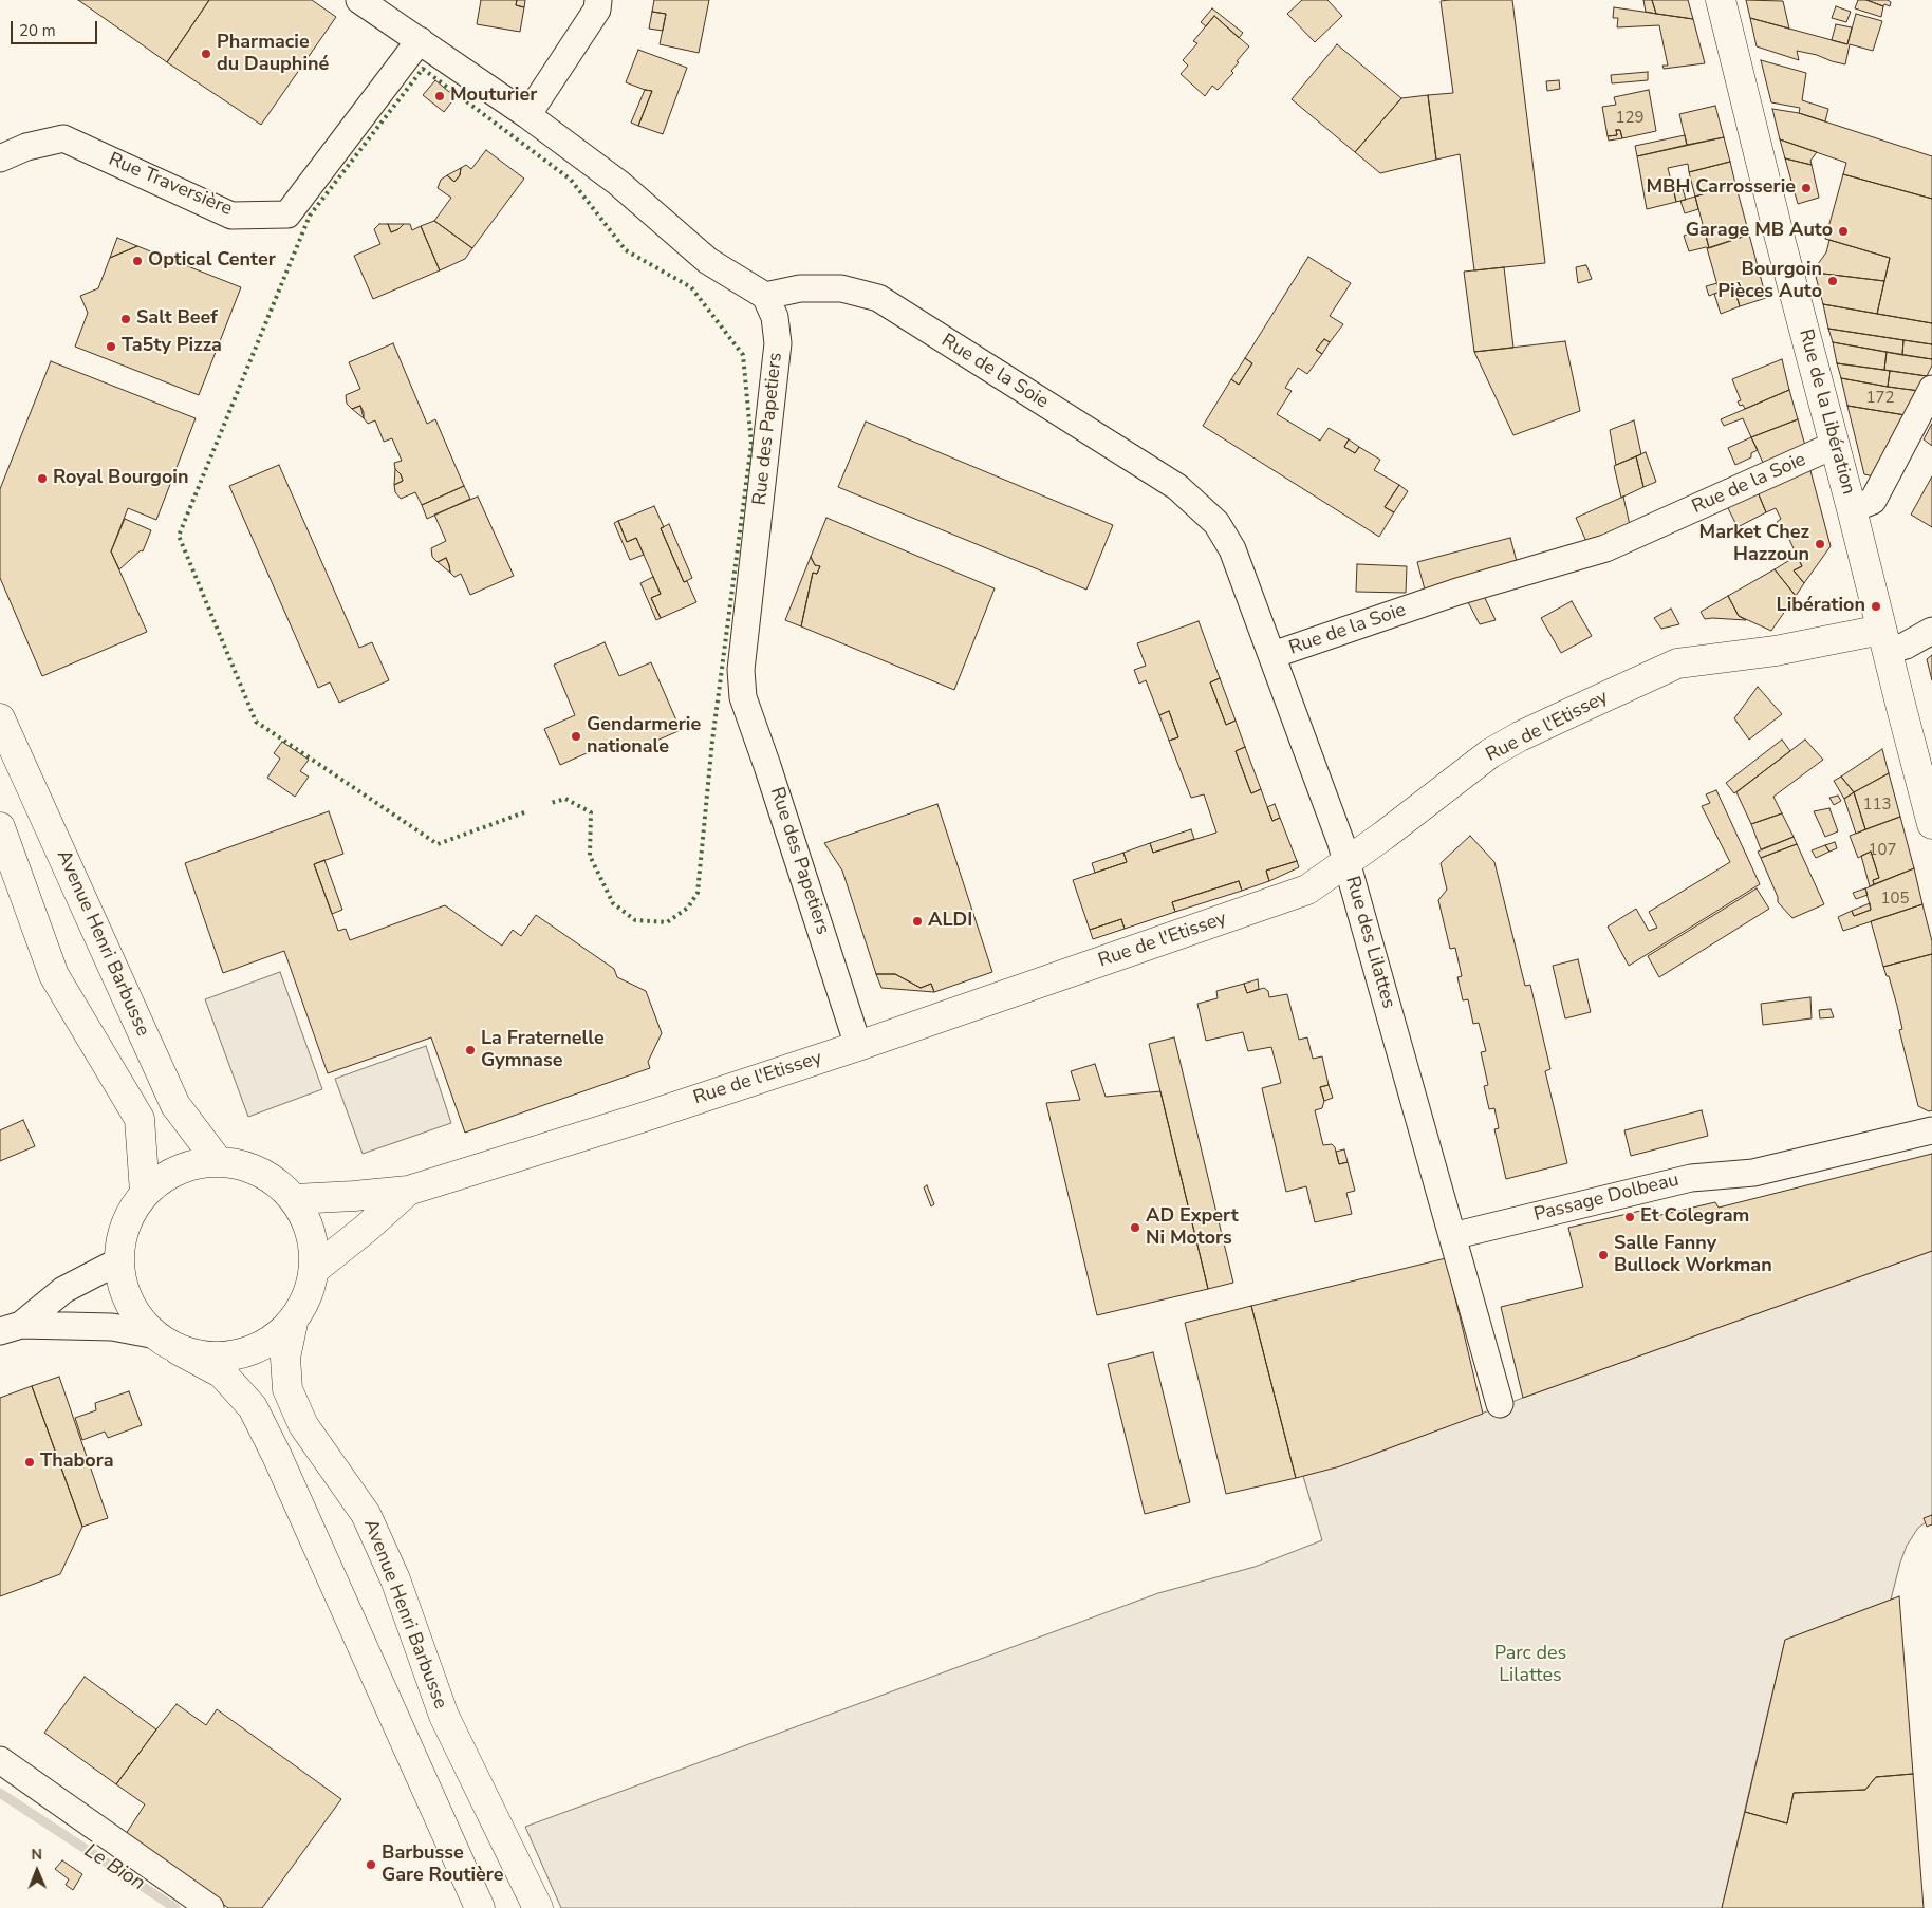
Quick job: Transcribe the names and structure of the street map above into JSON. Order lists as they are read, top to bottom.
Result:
{
  "streets": {
    "main road": ["Rue de la Libération", "Rue de l'Etissey", "Avenue Henri Barbusse"],
    "street": [
      "Rue Traversière",
      "Rue de la Soie",
      "Rue des Papetiers",
      "Rue des Lilattes",
      "Passage Dolbeau"
    ]
  },
  "crossings": [
    ["Rue de la Soie", "Rue de la Libération"],
    ["Rue de la Soie", "Rue des Papetiers"],
    ["Rue de la Soie", "Rue des Lilattes"],
    ["Rue de la Libération", "Rue de l'Etissey"],
    ["Rue des Papetiers", "Rue de l'Etissey"],
    ["Rue de l'Etissey", "Rue des Lilattes"],
    ["Rue des Lilattes", "Passage Dolbeau"]
  ],
  "water": ["Le Bion"],
  "parks": ["Parc des Lilattes"],
  "places": [
    "Pharmacie du Dauphiné",
    "Mouturier",
    "MBH Carrosserie",
    "Garage MB Auto",
    "Optical Center",
    "Bourgoin Pièces Auto",
    "Salt Beef",
    "Ta5ty Pizza",
    "Royal Bourgoin",
    "Market Chez Hazzoun",
    "Libération",
    "Gendarmerie nationale",
    "ALDI",
    "La Fraternelle Gymnase",
    "Et Colegram",
    "AD Expert Ni Motors",
    "Salle Fanny Bullock Workman",
    "Thabora",
    "Barbusse Gare Routière"
  ],
  "house_numbers": [
    "129",
    "172",
    "113",
    "107",
    "105"
  ],
  "scale_bar": "20 m",
  "north": "top"
}
